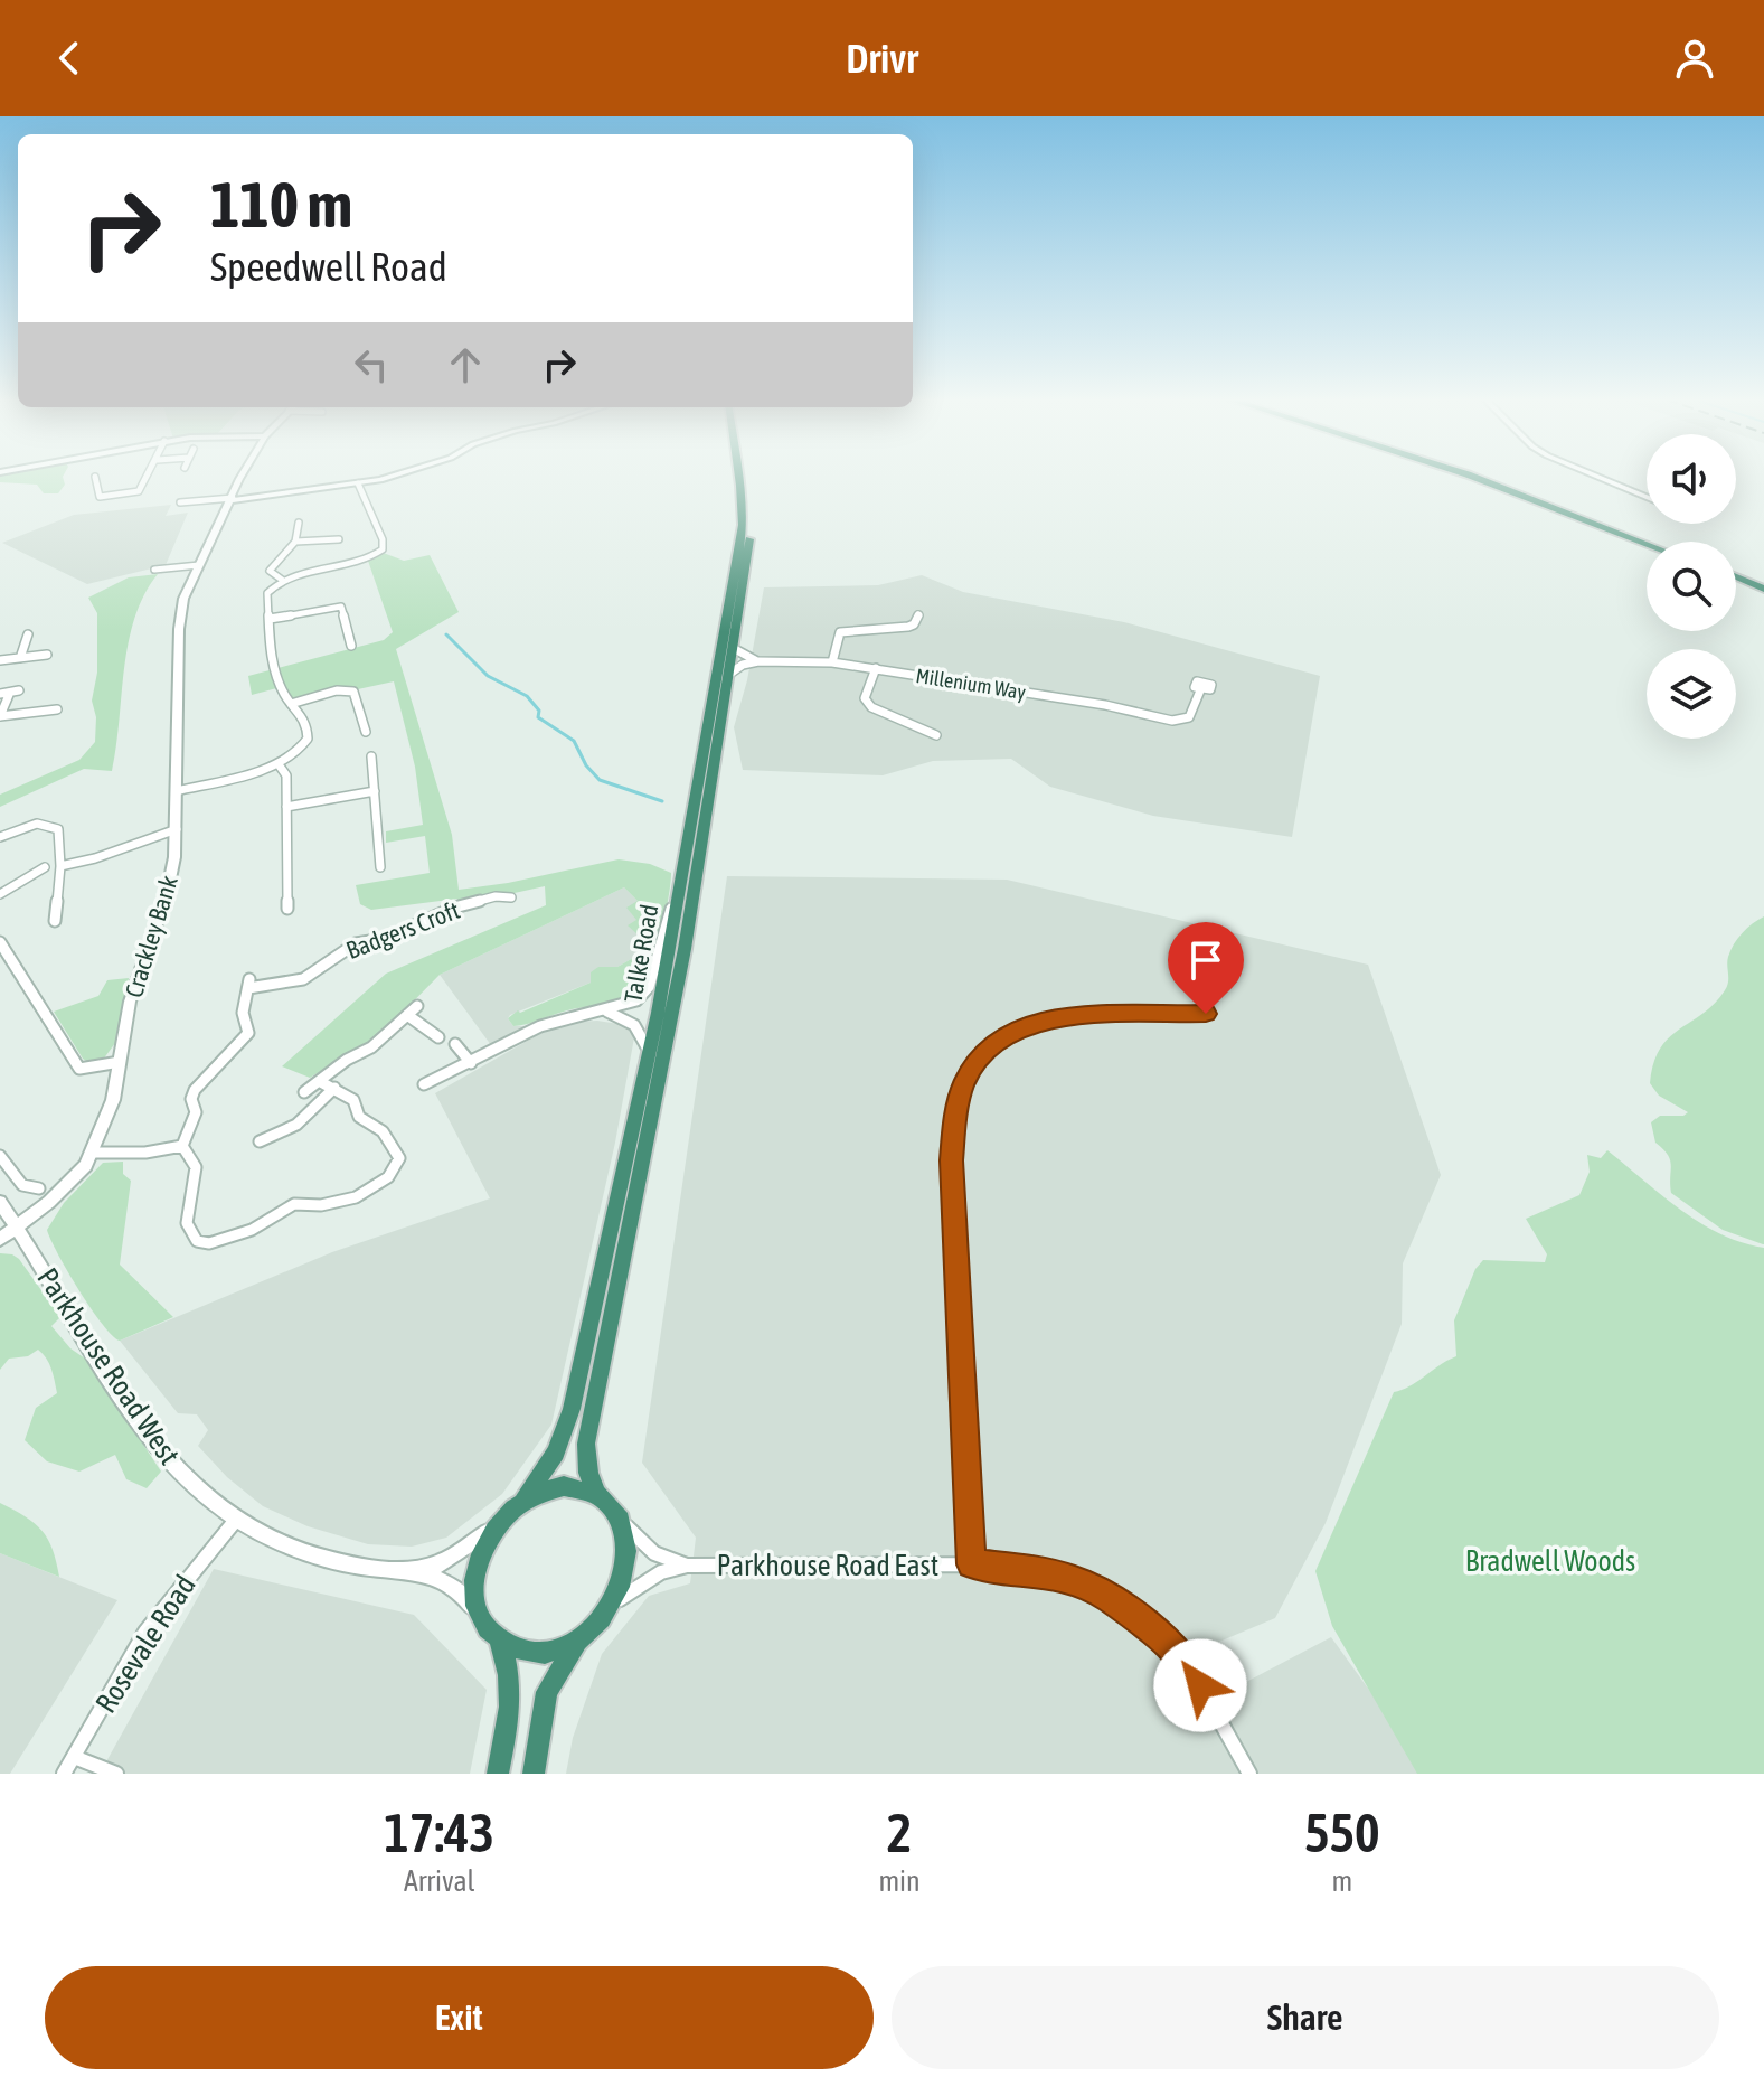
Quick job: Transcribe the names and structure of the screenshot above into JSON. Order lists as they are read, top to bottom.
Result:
{
  "streets": {
    "highway": ["Talke Road"],
    "street": [
      "Millenium Way",
      "Badgers Croft",
      "Crackley Bank",
      "Parkhouse Road West",
      "Parkhouse Road East",
      "Rosevale Road"
    ]
  },
  "crossings": [
    ["Millenium Way", "Talke Road"],
    ["Crackley Bank", "Parkhouse Road West"],
    ["Talke Road", "Parkhouse Road West"],
    ["Talke Road", "Parkhouse Road East"],
    ["Parkhouse Road West", "Parkhouse Road East"],
    ["Parkhouse Road West", "Rosevale Road"]
  ],
  "parks": ["Bradwell Woods"],
  "page": {
    "header": "Drivr",
    "turn": ["110 m", "Speedwell Road"],
    "eta": [
      "17:43",
      "Arrival",
      "2",
      "min",
      "550",
      "m"
    ],
    "buttons": ["Exit", "Share"]
  }
}
